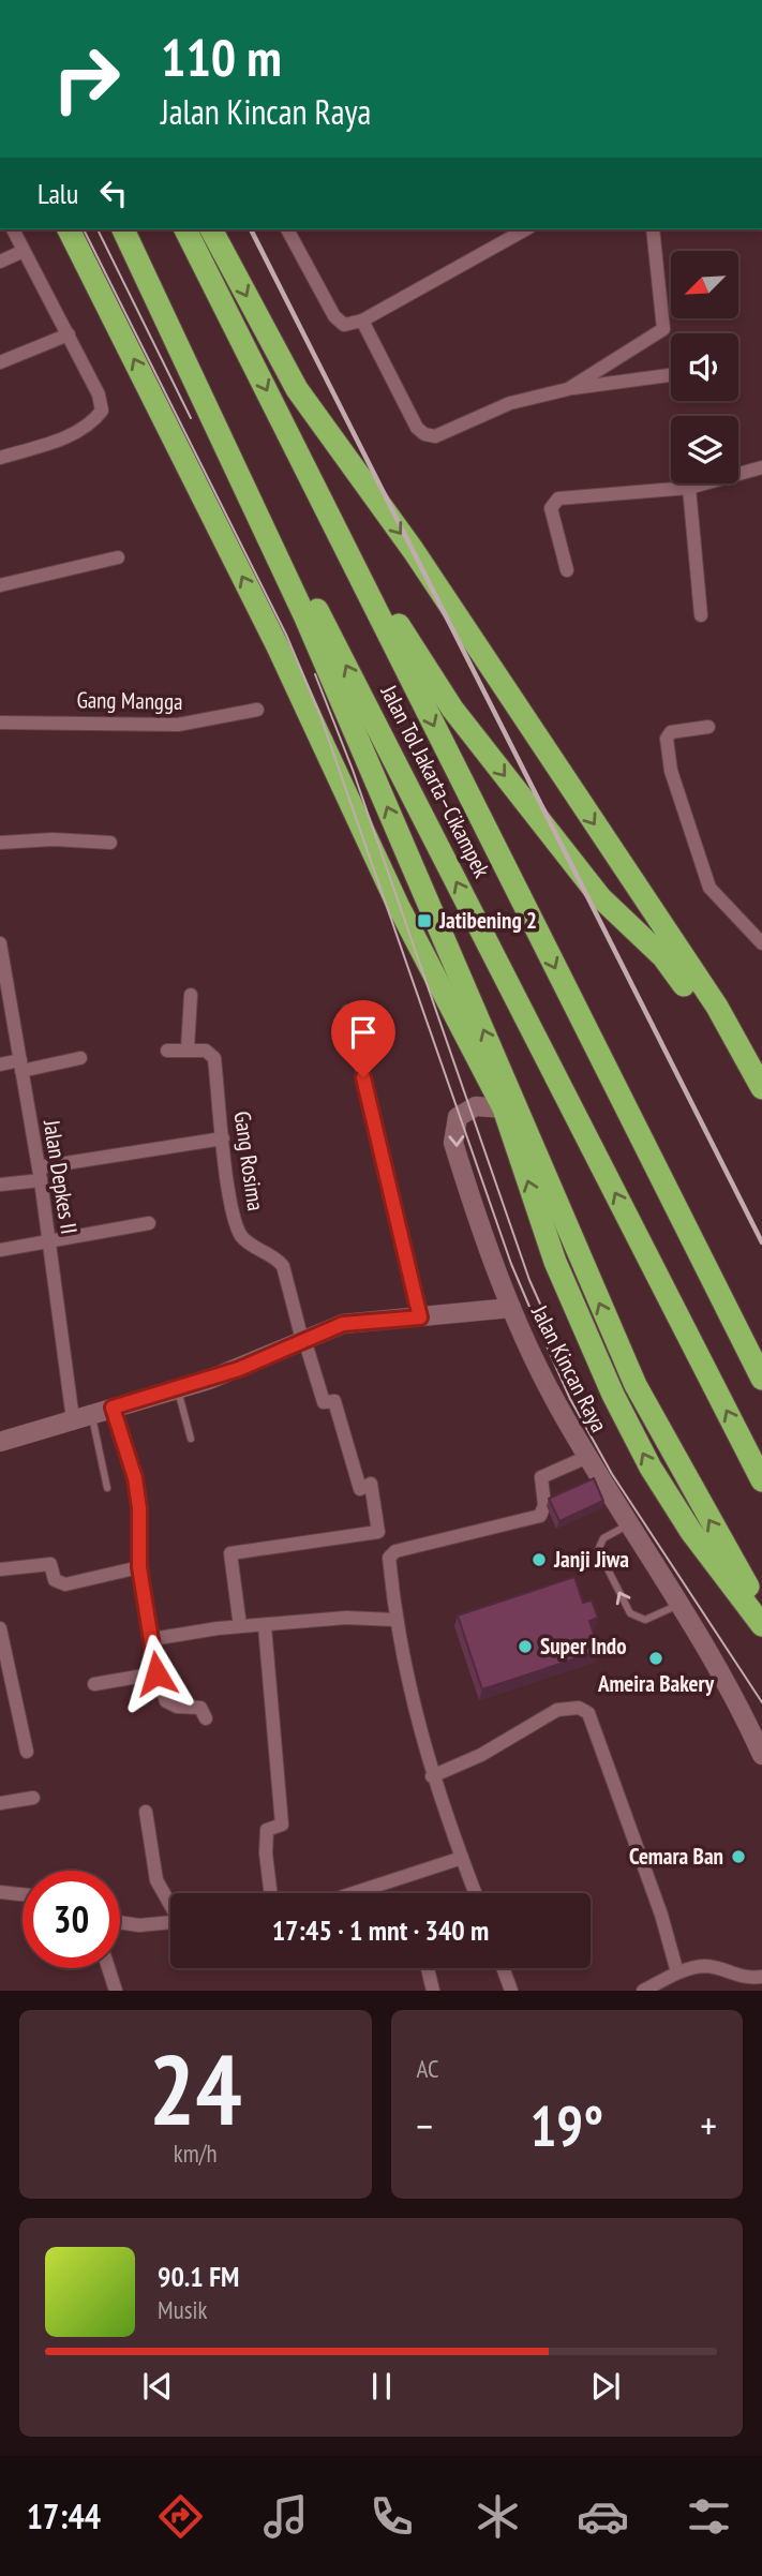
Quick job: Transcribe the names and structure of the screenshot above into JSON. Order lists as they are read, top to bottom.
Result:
{
  "streets": {
    "highway": ["Jalan Tol Jakarta–Cikampek"],
    "main road": ["Jalan Kincan Raya"],
    "street": ["Gang Mangga", "Gang Rosima", "Jalan Depkes II"]
  },
  "crossings": [
    ["Gang Rosima", "Jalan Kincan Raya"],
    ["Jalan Depkes II", "Jalan Kincan Raya"]
  ],
  "places": {
    "transit": ["Jatibening 2"],
    "other": [
      "Janji Jiwa",
      "Super Indo",
      "Ameira Bakery",
      "Cemara Ban"
    ]
  },
  "north": "bottom left",
  "page": {
    "turn": ["110 m", "Jalan Kincan Raya"],
    "then": "Lalu",
    "limit": "30",
    "trip": "17:45 · 1 mnt · 340 m",
    "tile": [
      ["24", "km/h"],
      "AC"
    ],
    "heat": ["−", "19°", "+"],
    "song": ["90.1 FM", "Musik"],
    "tabs": "17:44"
  }
}
